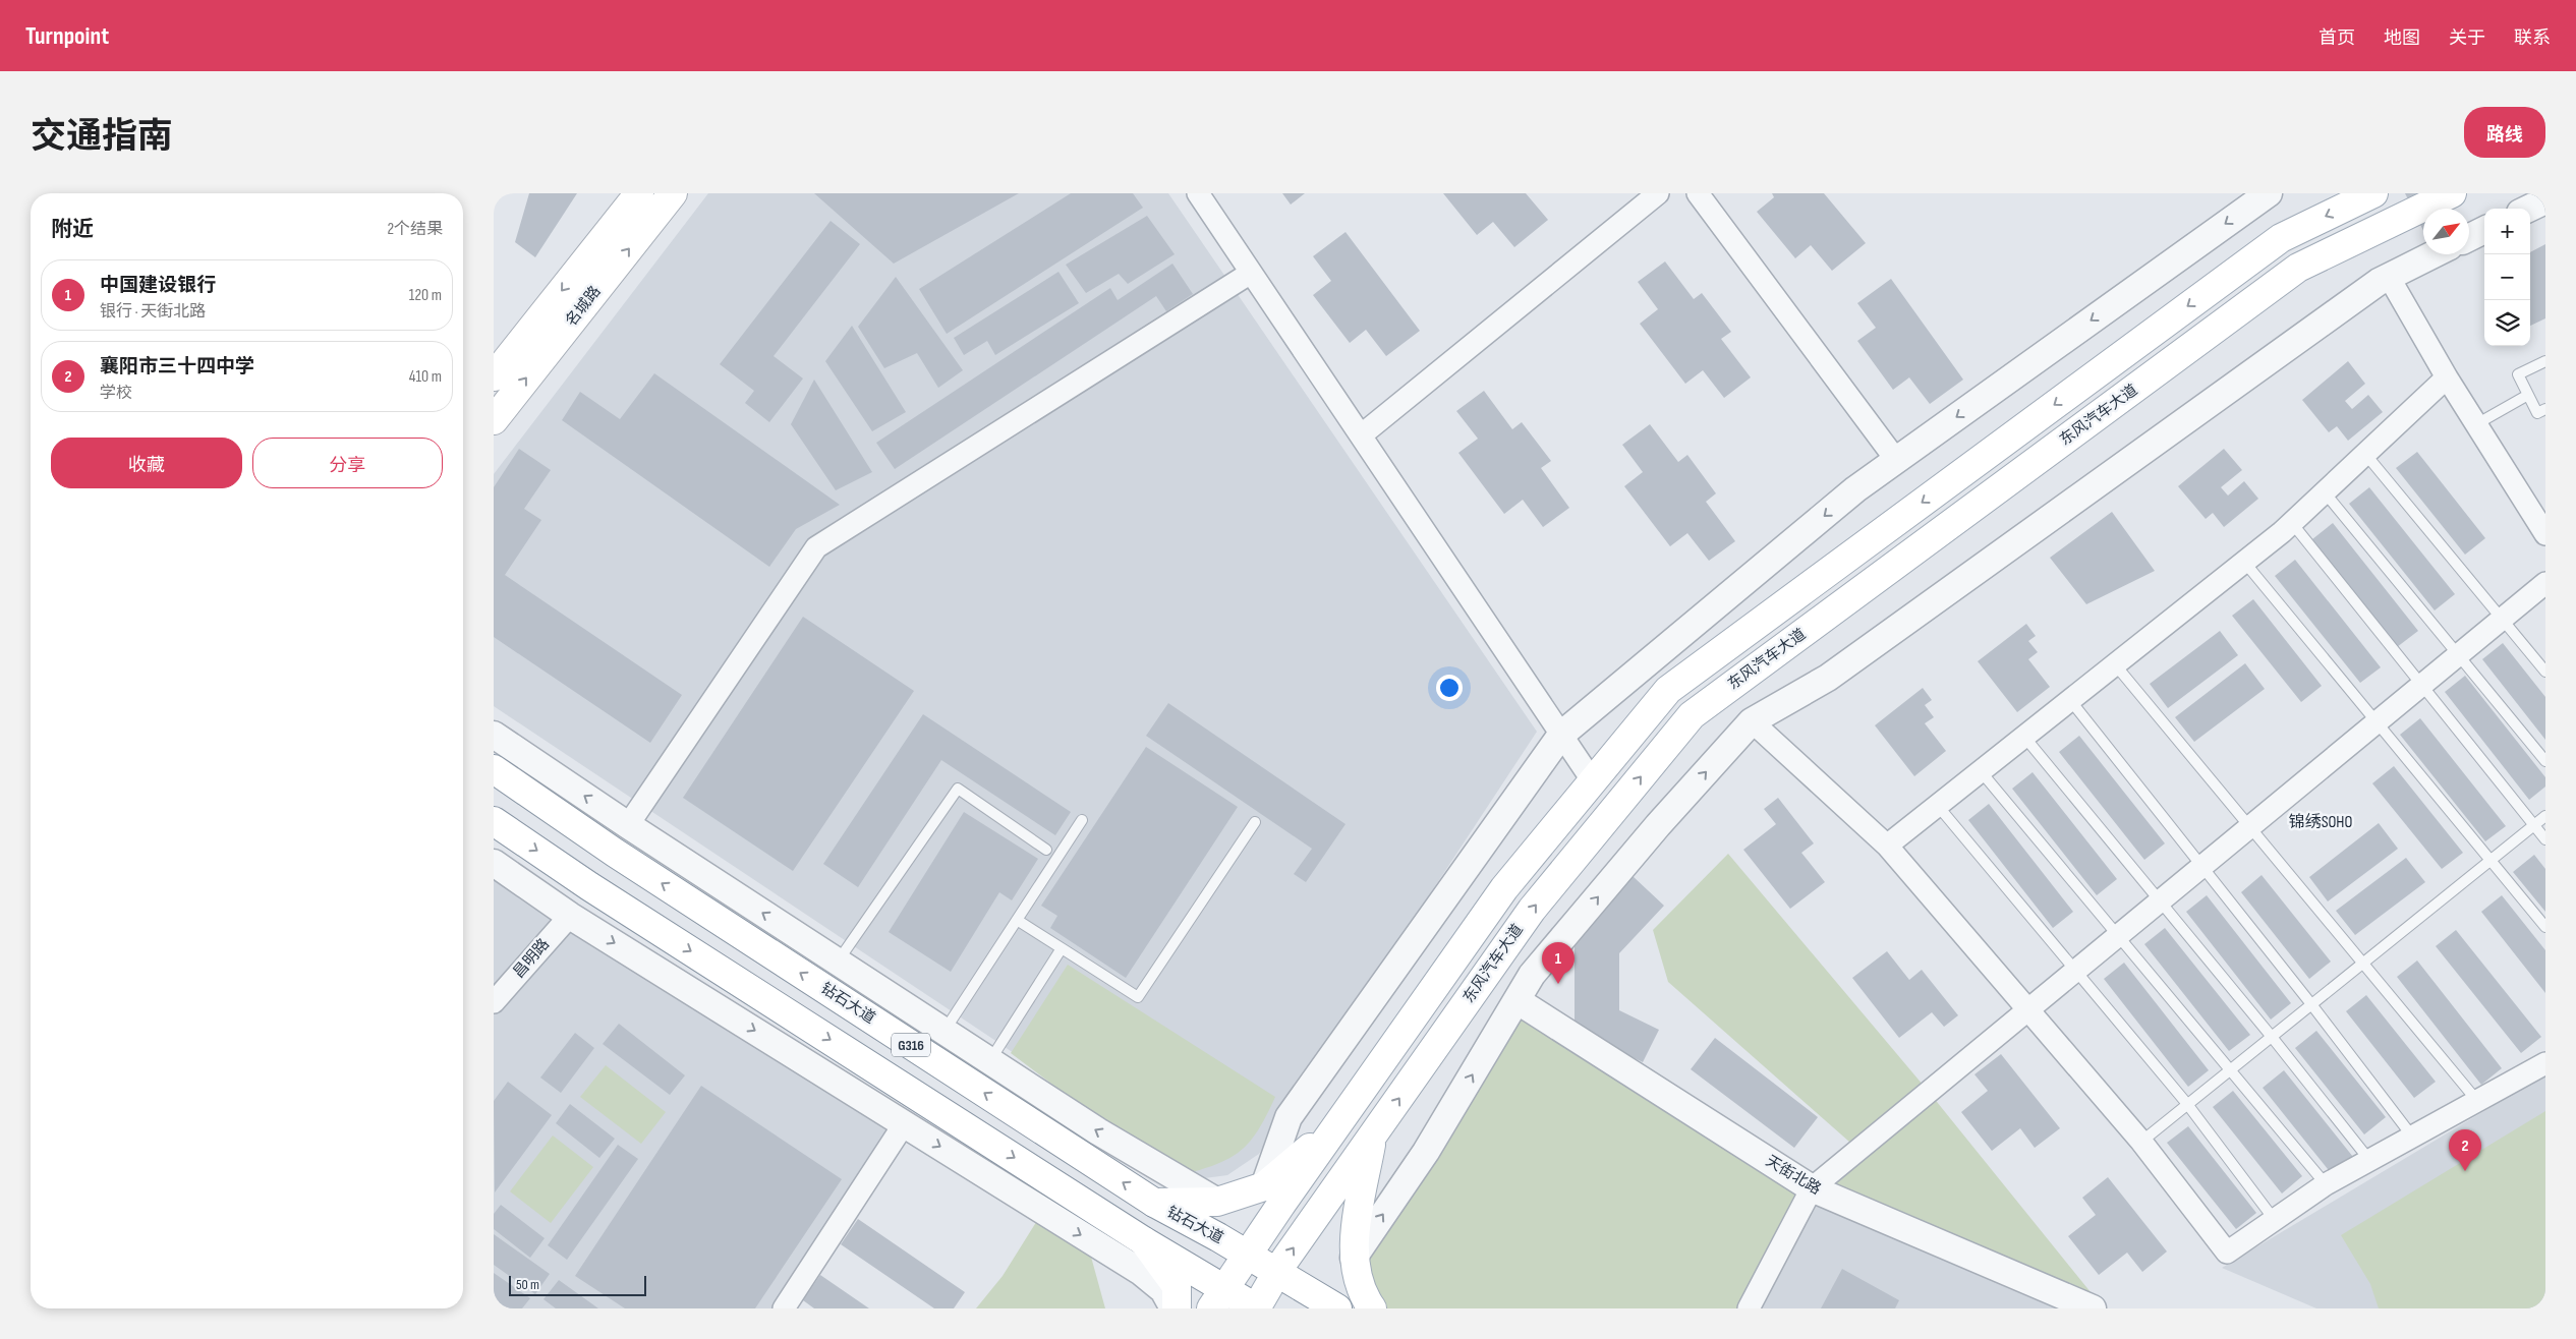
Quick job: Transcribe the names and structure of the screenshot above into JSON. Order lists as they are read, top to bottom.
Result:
{
  "streets": {
    "main road": [
      "名城路",
      "东风汽车大道",
      "钻石大道",
      "G316"
    ],
    "street": ["昌明路", "天街北路"]
  },
  "crossings": [
    ["东风汽车大道", "钻石大道"],
    ["东风汽车大道", "G316"]
  ],
  "districts": ["锦绣SOHO"],
  "scale_bar": "50 m",
  "north": "top right",
  "page": {
    "header": "Turnpoint",
    "nav": [
      "首页",
      "地图",
      "关于",
      "联系"
    ],
    "title": "交通指南",
    "buttons": [
      "路线",
      ["收藏", "分享"]
    ],
    "heading": ["附近", "2个结果"],
    "map_buttons": ["+", "−"],
    "list": [
      {
        "mark": "1",
        "name": "中国建设银行",
        "note": "银行 · 天街北路",
        "value": "120 m"
      },
      {
        "mark": "2",
        "name": "襄阳市三十四中学",
        "note": "学校",
        "value": "410 m"
      }
    ],
    "pins": ["1", "2"],
    "scale": "50 m"
  }
}
